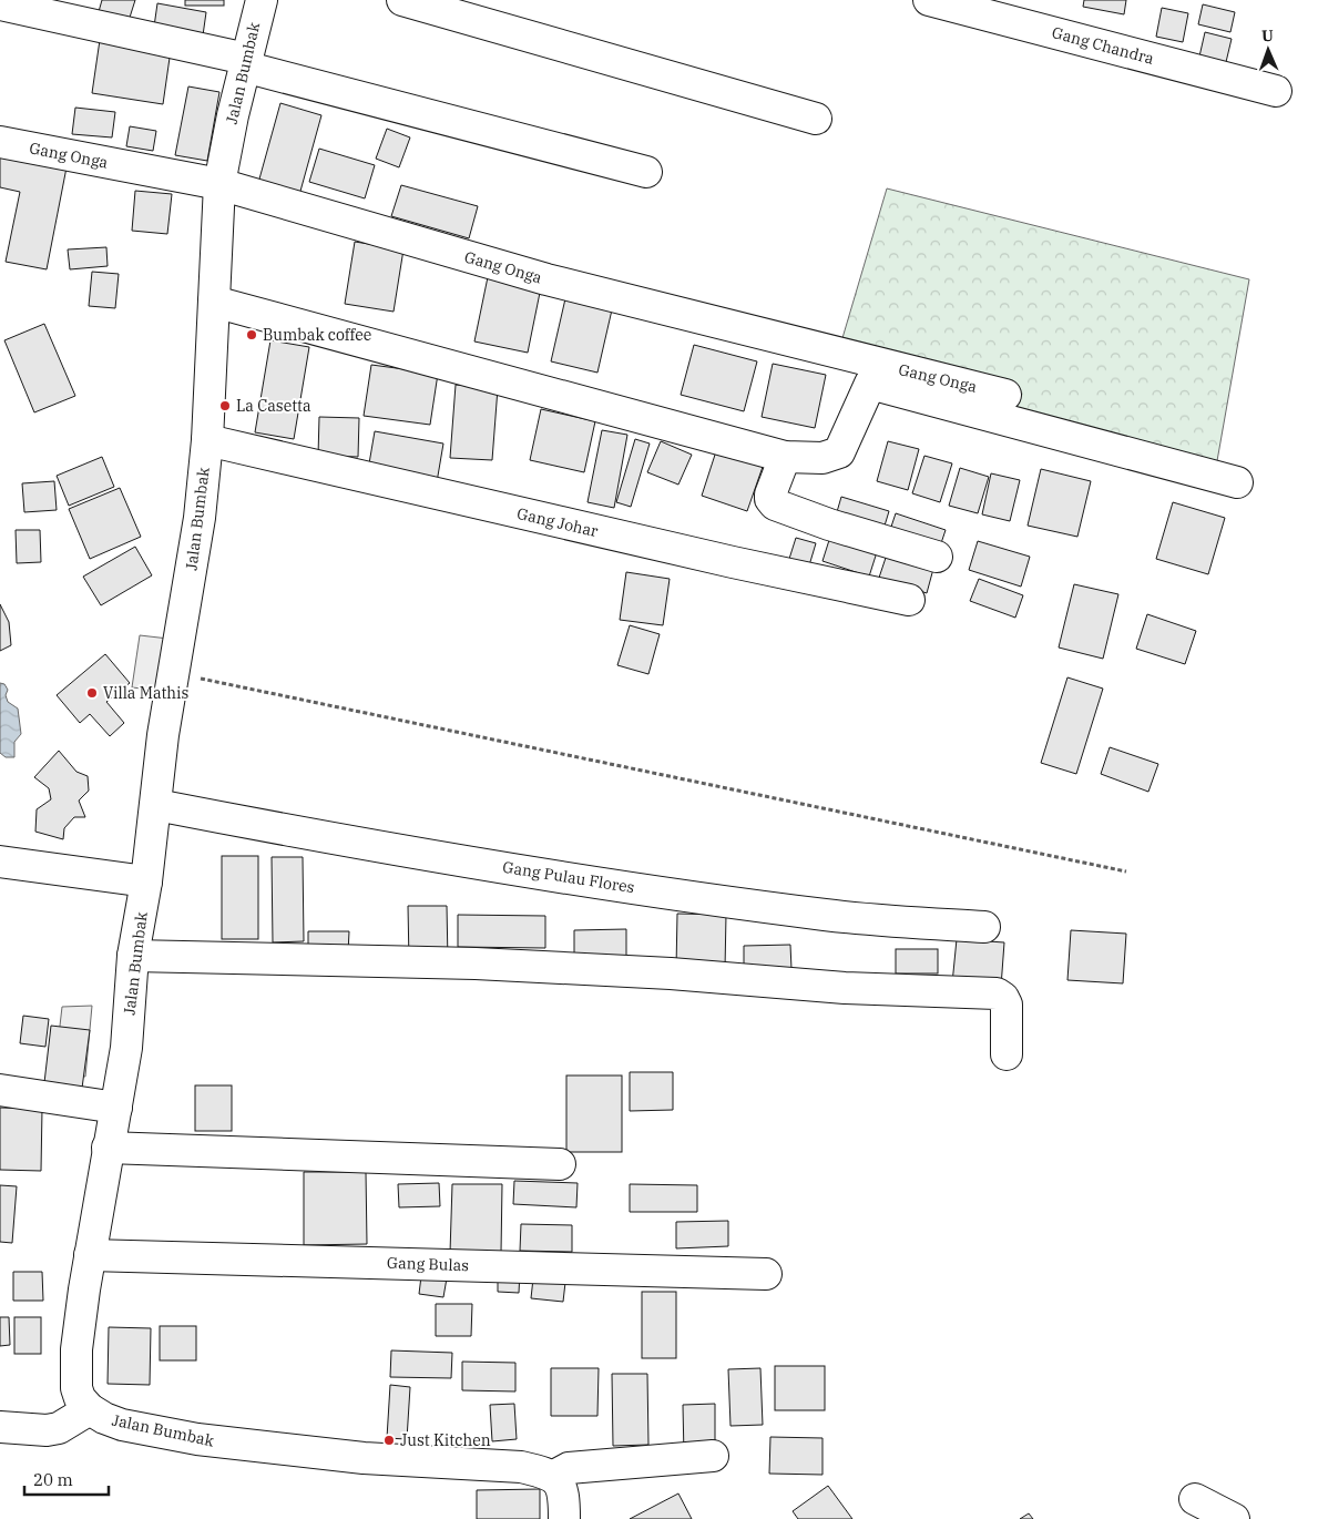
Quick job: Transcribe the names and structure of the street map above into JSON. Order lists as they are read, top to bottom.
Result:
{
  "streets": {
    "street": [
      "Gang Chandra",
      "Jalan Bumbak",
      "Gang Onga",
      "Gang Johar",
      "Gang Pulau Flores",
      "Gang Bulas"
    ]
  },
  "crossings": [
    ["Jalan Bumbak", "Gang Onga"],
    ["Jalan Bumbak", "Gang Johar"],
    ["Jalan Bumbak", "Gang Pulau Flores"],
    ["Jalan Bumbak", "Gang Bulas"]
  ],
  "places": [
    "Bumbak coffee",
    "La Casetta",
    "Villa Mathis",
    "Just Kitchen"
  ],
  "scale_bar": "20 m",
  "north": "top"
}
